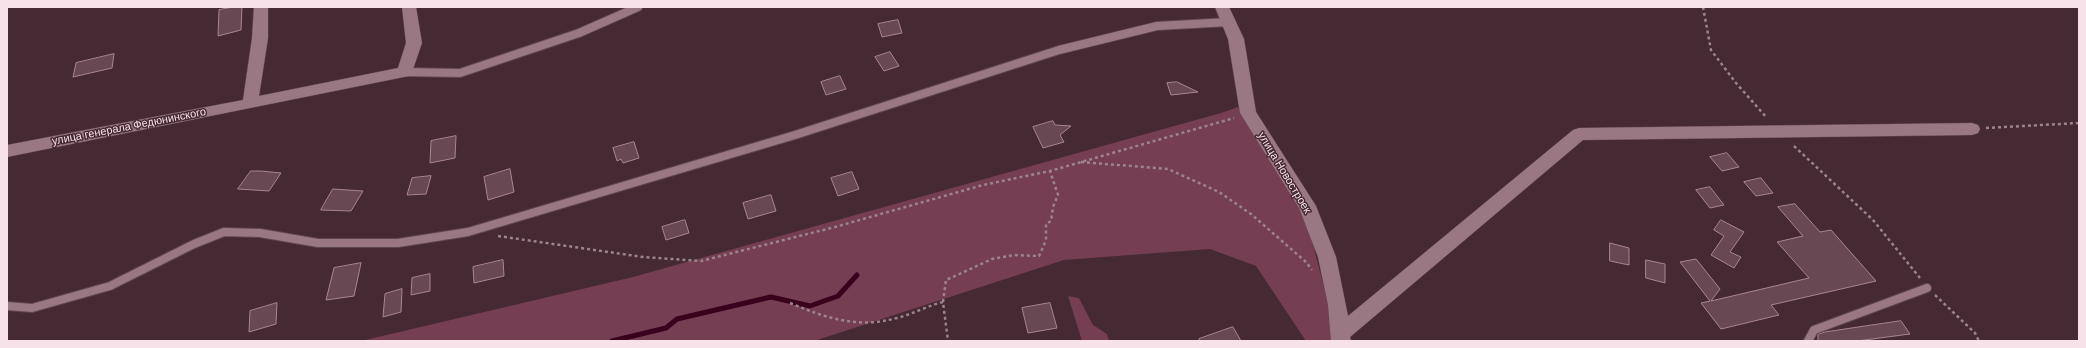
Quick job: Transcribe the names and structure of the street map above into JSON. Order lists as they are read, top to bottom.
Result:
{
  "streets": {
    "street": ["улица генерала Федюнинского", "улица Новостроек"]
  }
}
